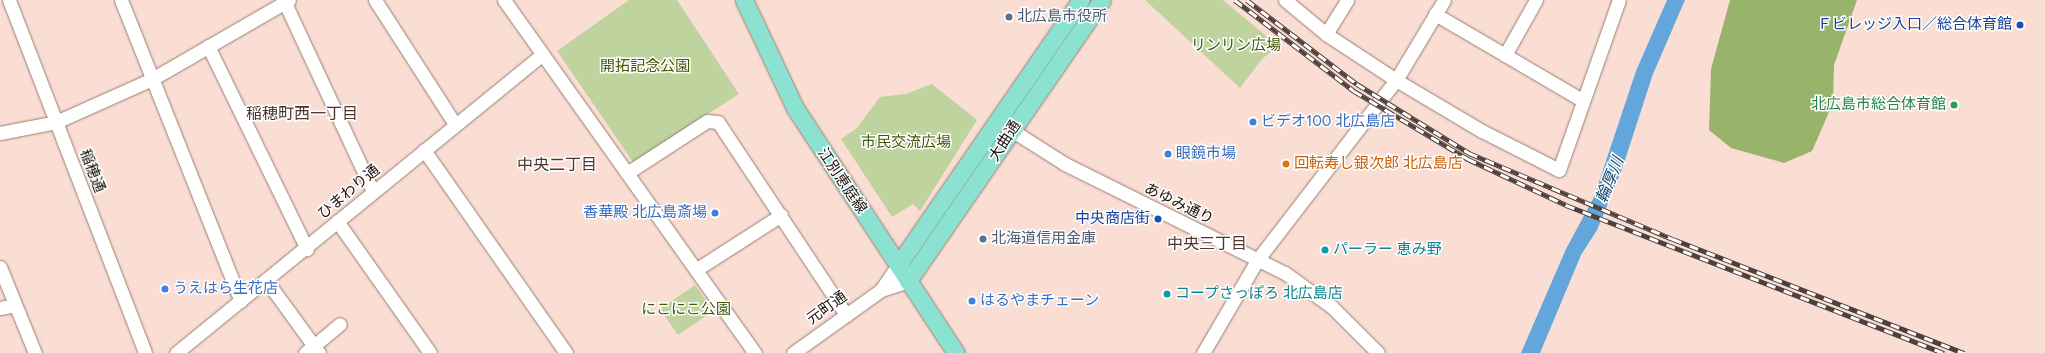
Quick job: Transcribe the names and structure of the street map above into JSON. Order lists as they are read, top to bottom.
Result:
{
  "streets": {
    "main road": ["大曲通", "江別恵庭線"],
    "street": [
      "稲穂通",
      "ひまわり通",
      "あゆみ通り",
      "元町通"
    ]
  },
  "crossings": [
    ["大曲通", "江別恵庭線"],
    ["大曲通", "あゆみ通り"]
  ],
  "districts": ["稲穂町西一丁目", "中央二丁目", "中央三丁目"],
  "water": ["輪厚川"],
  "parks": [
    "リンリン広場",
    "開拓記念公園",
    "市民交流広場",
    "にこにこ公園"
  ],
  "places": [
    "北広島市役所",
    "Ｆビレッジ入口／総合体育館",
    "北広島市総合体育館",
    "ビデオ100 北広島店",
    "眼鏡市場",
    "回転寿し銀次郎 北広島店",
    "香華殿 北広島斎場",
    "中央商店街",
    "北海道信用金庫",
    "パーラー 恵み野",
    "うえはら生花店",
    "コープさっぽろ 北広島店",
    "はるやまチェーン"
  ]
}
